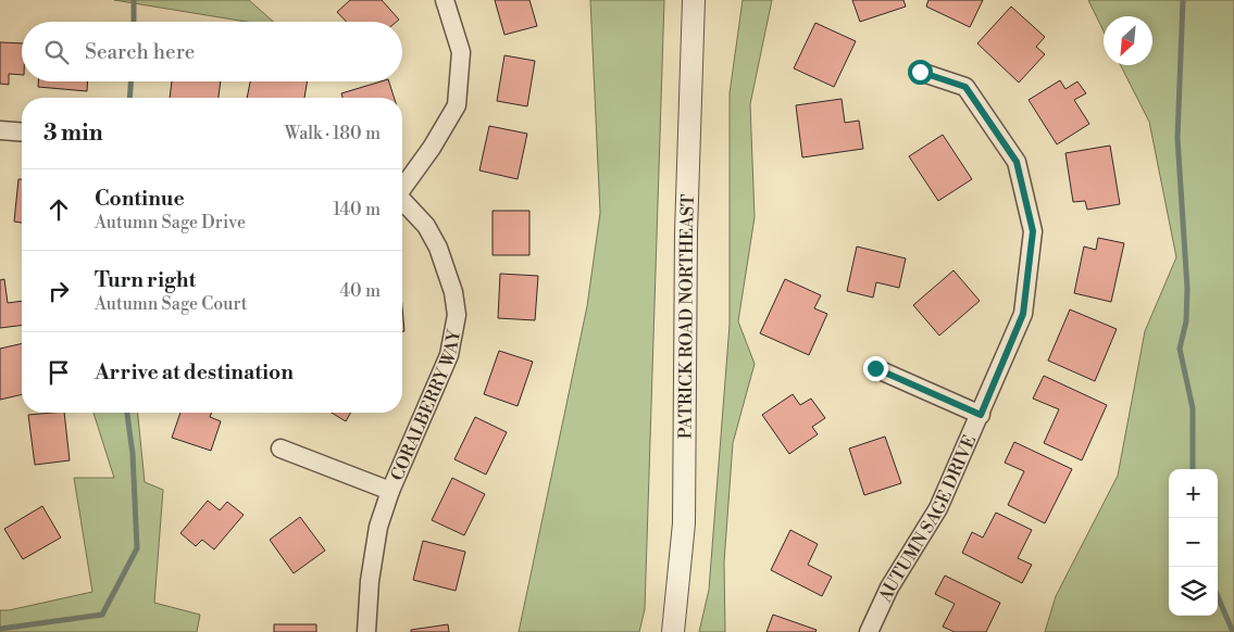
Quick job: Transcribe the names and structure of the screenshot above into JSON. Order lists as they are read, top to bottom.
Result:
{
  "streets": {
    "street": ["PATRICK ROAD NORTHEAST", "CORALBERRY WAY", "AUTUMN SAGE DRIVE"]
  },
  "north": "bottom left",
  "page": {
    "search": "Search here",
    "heading": ["3 min", "Walk · 180 m"],
    "list": [
      ["Continue", "Autumn Sage Drive", "140 m"],
      ["Turn right", "Autumn Sage Court", "40 m"],
      "Arrive at destination"
    ],
    "map_buttons": ["+", "−"]
  }
}
